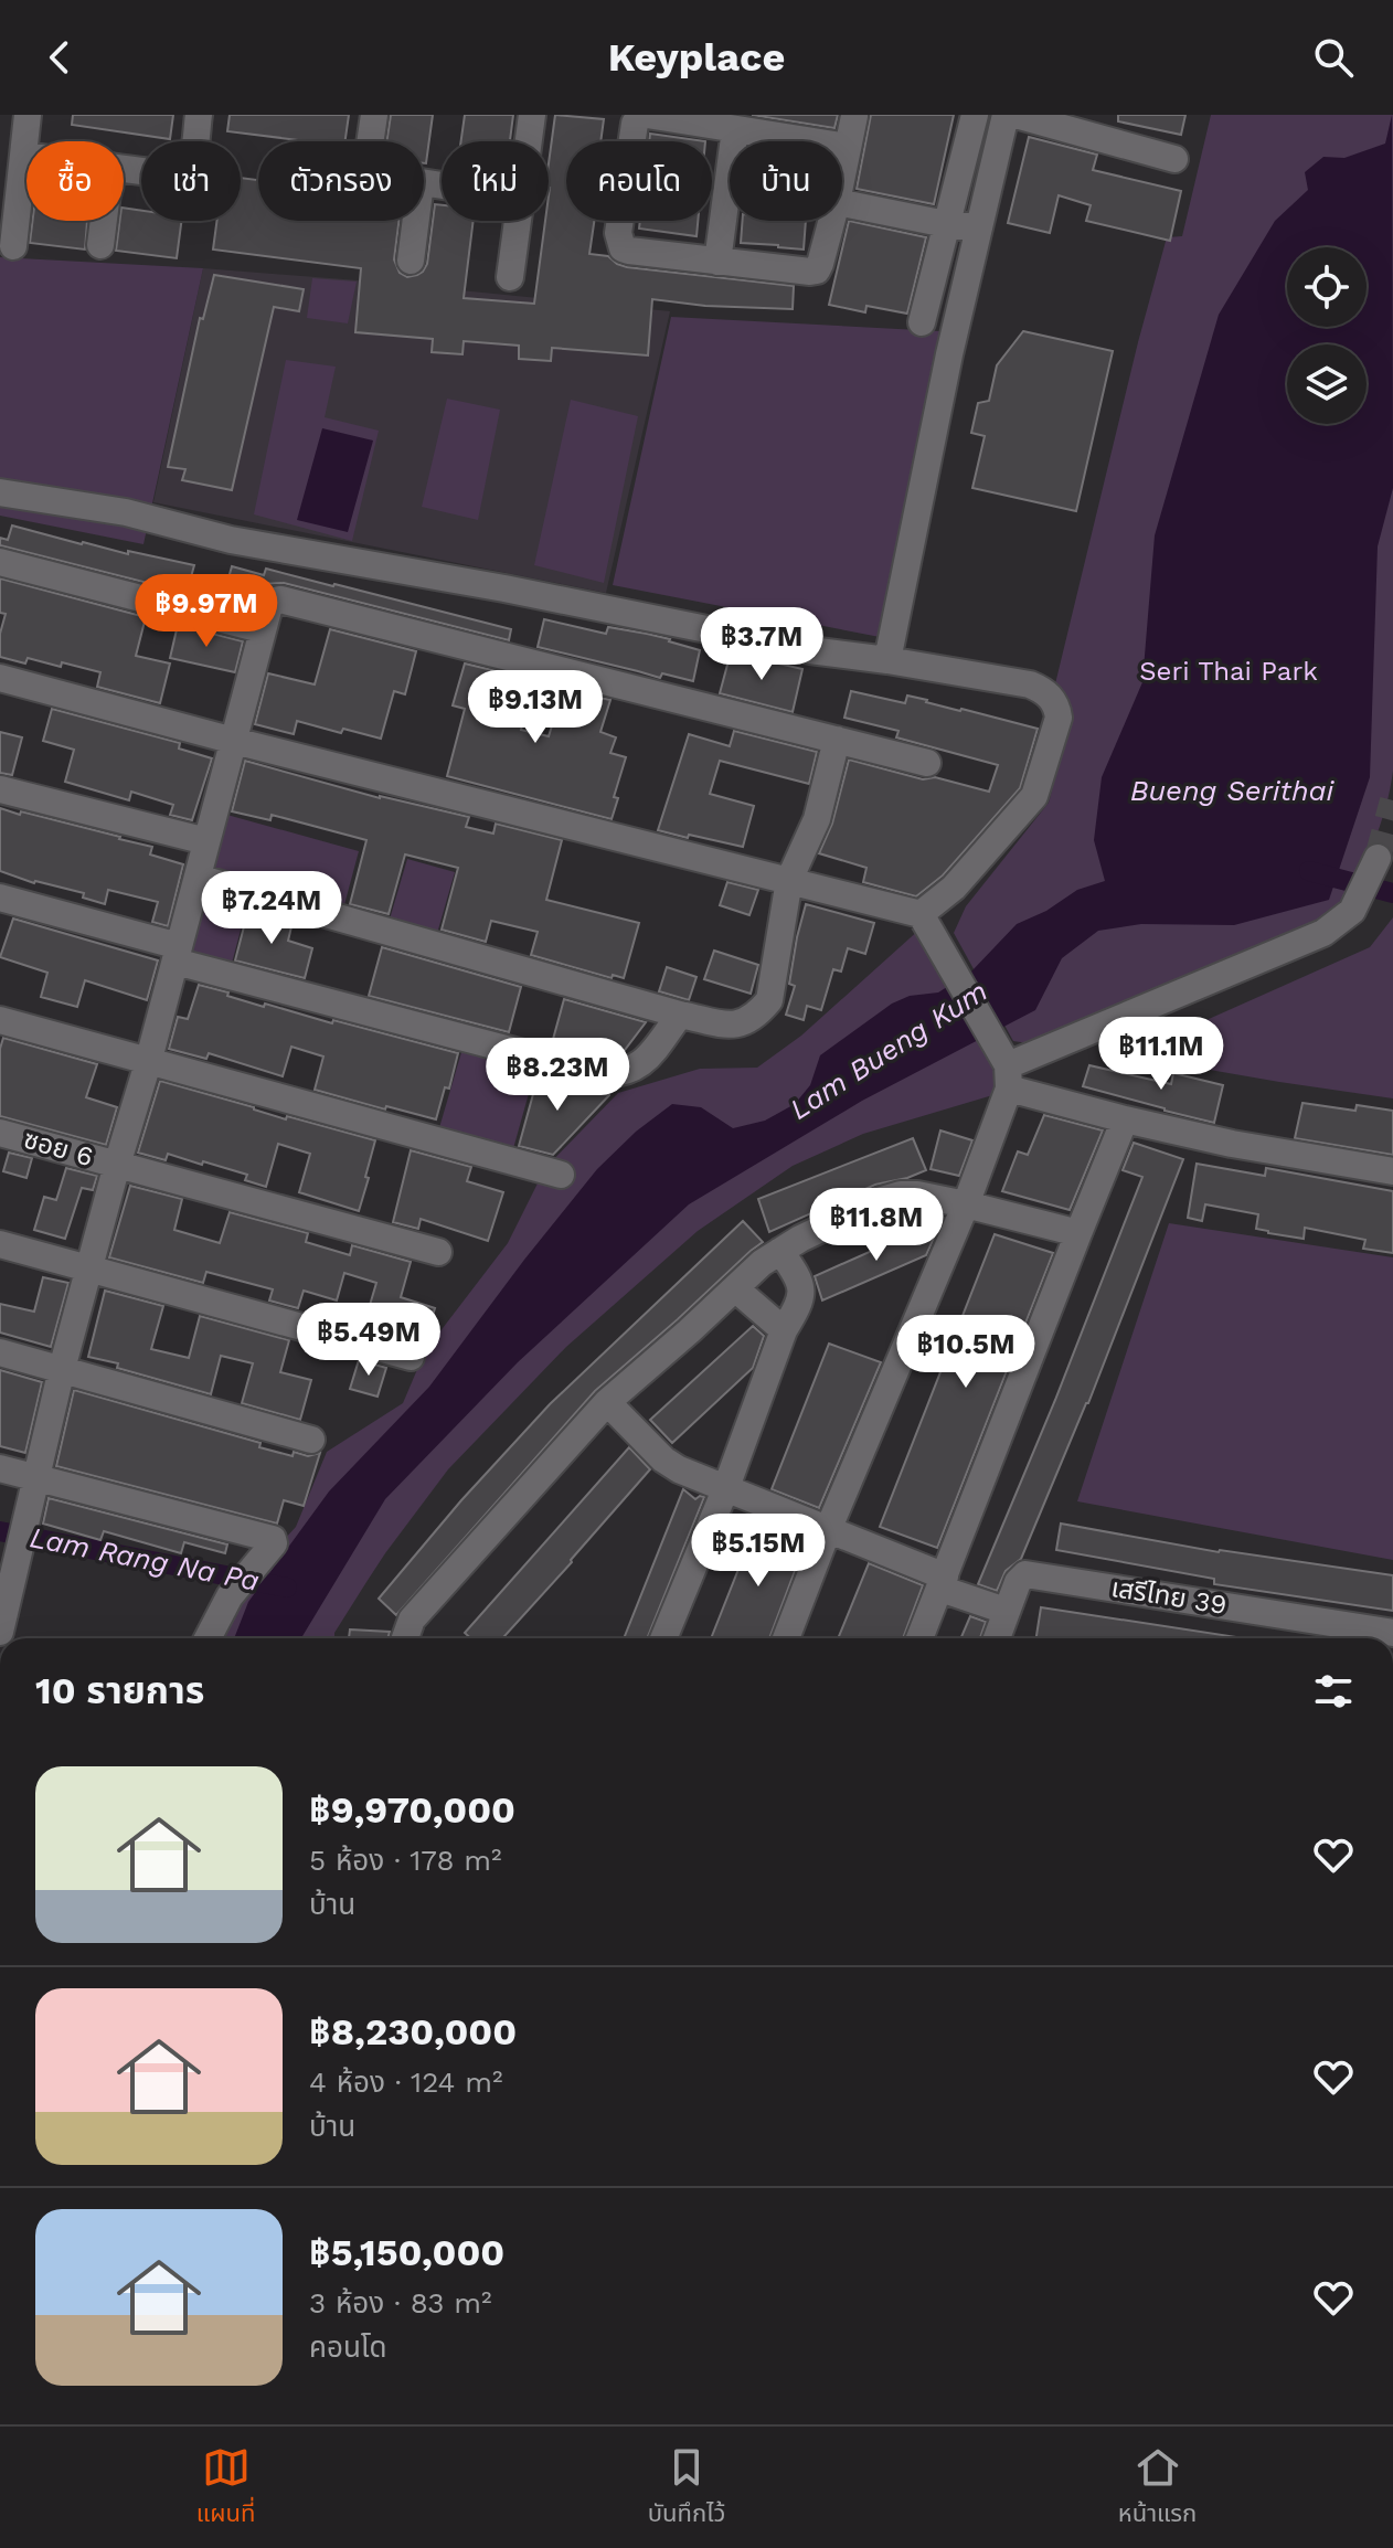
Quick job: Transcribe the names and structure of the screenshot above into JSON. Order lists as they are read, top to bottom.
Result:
{
  "streets": {
    "street": ["ซอย 6", "เสรีไทย 39"]
  },
  "water": ["Bueng Serithai", "Lam Bueng Kum", "Lam Rang Na Pa"],
  "parks": ["Seri Thai Park"],
  "page": {
    "header": "Keyplace",
    "chip": [
      "ซื้อ",
      "เช่า",
      "ตัวกรอง",
      "ใหม่",
      "คอนโด",
      "บ้าน"
    ],
    "price": [
      "฿9.97M",
      "฿3.7M",
      "฿9.13M",
      "฿7.24M",
      "฿11.1M",
      "฿8.23M",
      "฿11.8M",
      "฿5.49M",
      "฿10.5M",
      "฿5.15M"
    ],
    "heading": "10 รายการ",
    "list": [
      {
        "name": "฿9,970,000",
        "note": "5 ห้อง · 178 m² · บ้าน"
      },
      {
        "name": "฿8,230,000",
        "note": "4 ห้อง · 124 m² · บ้าน"
      },
      {
        "name": "฿5,150,000",
        "note": "3 ห้อง · 83 m² · คอนโด"
      }
    ],
    "tabs": ["แผนที่", "บันทึกไว้", "หน้าแรก"]
  }
}
